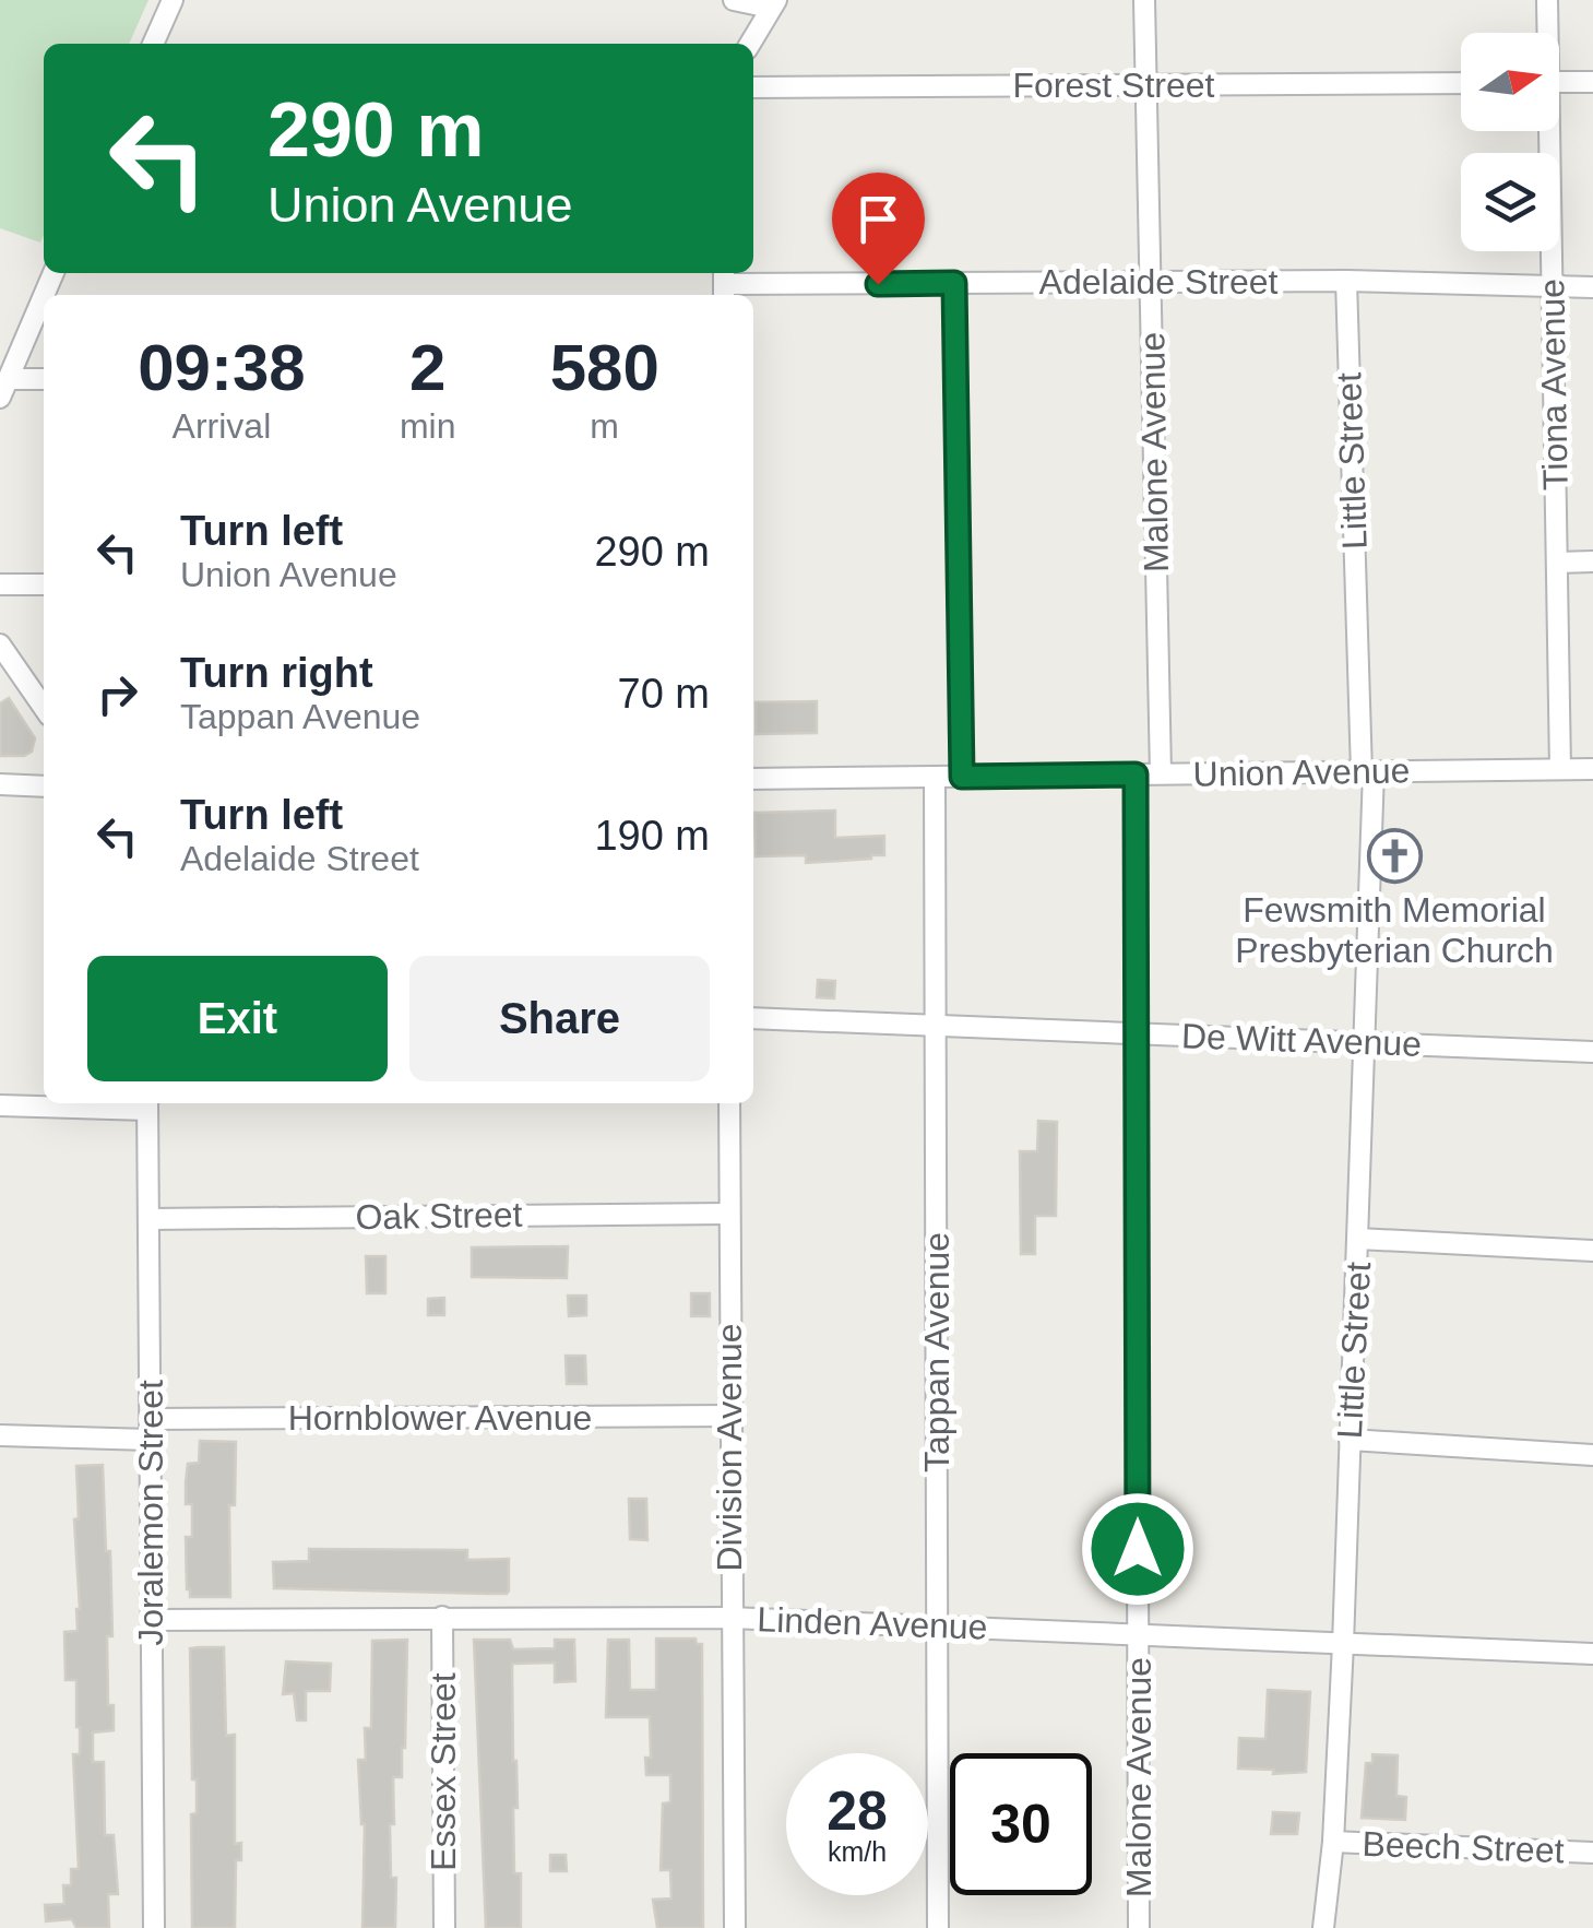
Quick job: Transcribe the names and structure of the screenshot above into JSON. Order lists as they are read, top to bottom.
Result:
{
  "streets": {
    "street": [
      "Forest Street",
      "Adelaide Street",
      "Tiona Avenue",
      "Malone Avenue",
      "Little Street",
      "Union Avenue",
      "De Witt Avenue",
      "Oak Street",
      "Tappan Avenue",
      "Hornblower Avenue",
      "Division Avenue",
      "Joralemon Street",
      "Linden Avenue",
      "Essex Street",
      "Beech Street"
    ]
  },
  "crossings": [
    ["Forest Street", "Malone Avenue"],
    ["Adelaide Street", "Tiona Avenue"],
    ["Adelaide Street", "Malone Avenue"],
    ["Adelaide Street", "Little Street"],
    ["Tiona Avenue", "Union Avenue"],
    ["Malone Avenue", "Union Avenue"],
    ["Malone Avenue", "De Witt Avenue"],
    ["Malone Avenue", "Linden Avenue"],
    ["Little Street", "Union Avenue"],
    ["Little Street", "De Witt Avenue"],
    ["Little Street", "Linden Avenue"],
    ["Little Street", "Beech Street"],
    ["Union Avenue", "Tappan Avenue"],
    ["De Witt Avenue", "Tappan Avenue"],
    ["Oak Street", "Division Avenue"],
    ["Oak Street", "Joralemon Street"],
    ["Tappan Avenue", "Linden Avenue"],
    ["Hornblower Avenue", "Division Avenue"],
    ["Hornblower Avenue", "Joralemon Street"],
    ["Division Avenue", "Linden Avenue"],
    ["Joralemon Street", "Linden Avenue"],
    ["Linden Avenue", "Essex Street"]
  ],
  "places": {
    "church": ["Fewsmith Memorial Presbyterian Church"]
  },
  "north": "right",
  "page": {
    "turn": ["290 m", "Union Avenue"],
    "eta": [
      "09:38",
      "Arrival",
      "2",
      "min",
      "580",
      "m"
    ],
    "list": [
      {
        "name": "Turn left",
        "note": "Union Avenue",
        "value": "290 m"
      },
      {
        "name": "Turn right",
        "note": "Tappan Avenue",
        "value": "70 m"
      },
      {
        "name": "Turn left",
        "note": "Adelaide Street",
        "value": "190 m"
      }
    ],
    "buttons": ["Exit", "Share"],
    "speed": "28 km/h",
    "limit": "30"
  }
}
